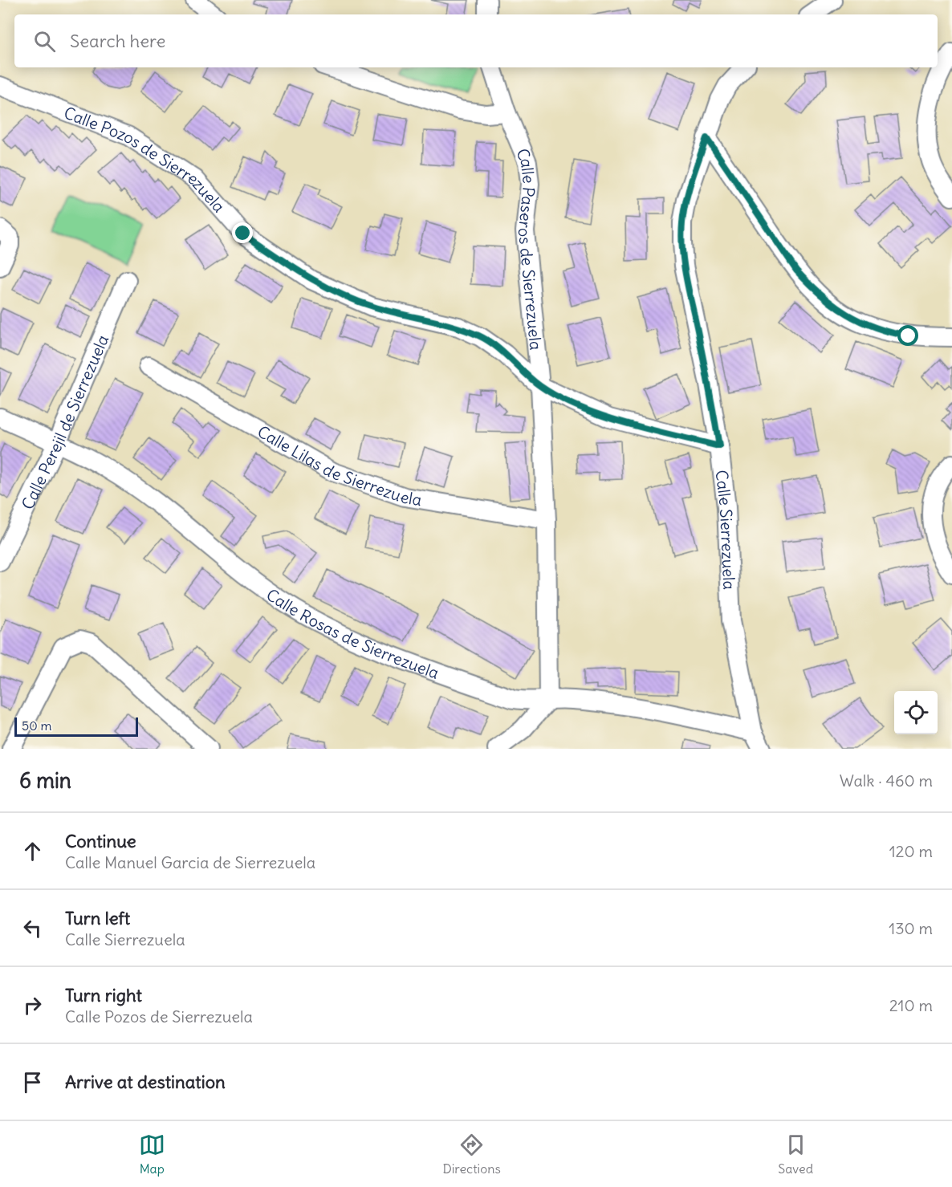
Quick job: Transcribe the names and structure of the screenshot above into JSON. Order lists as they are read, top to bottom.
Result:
{
  "streets": {
    "street": [
      "Calle Pozos de Sierrezuela",
      "Calle Paseros de Sierrezuela",
      "Calle Perejil de Sierrezuela",
      "Calle Lilas de Sierrezuela",
      "Calle Sierrezuela",
      "Calle Rosas de Sierrezuela"
    ]
  },
  "crossings": [
    ["Calle Pozos de Sierrezuela", "Calle Paseros de Sierrezuela"],
    ["Calle Pozos de Sierrezuela", "Calle Sierrezuela"],
    ["Calle Paseros de Sierrezuela", "Calle Lilas de Sierrezuela"],
    ["Calle Paseros de Sierrezuela", "Calle Rosas de Sierrezuela"],
    ["Calle Perejil de Sierrezuela", "Calle Rosas de Sierrezuela"],
    ["Calle Sierrezuela", "Calle Rosas de Sierrezuela"]
  ],
  "scale_bar": "50 m",
  "page": {
    "search": "Search here",
    "scale": "50 m",
    "heading": ["6 min", "Walk · 460 m"],
    "list": [
      ["Continue", "Calle Manuel Garcia de Sierrezuela", "120 m"],
      ["Turn left", "Calle Sierrezuela", "130 m"],
      ["Turn right", "Calle Pozos de Sierrezuela", "210 m"],
      "Arrive at destination"
    ],
    "nav": ["Map", "Directions", "Saved"]
  }
}
